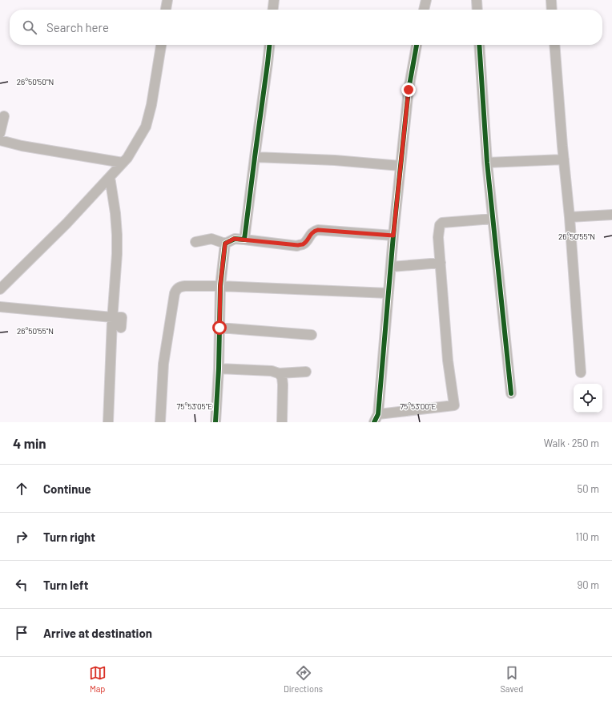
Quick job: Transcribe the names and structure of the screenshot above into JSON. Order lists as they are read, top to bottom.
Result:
{
  "page": {
    "search": "Search here",
    "heading": ["4 min", "Walk · 250 m"],
    "list": [
      ["Continue", "50 m"],
      ["Turn right", "110 m"],
      ["Turn left", "90 m"],
      "Arrive at destination"
    ],
    "nav": ["Map", "Directions", "Saved"]
  },
  "coordinates": [
    "26°50'50\"N",
    "26°50'55\"N",
    "75°53'05\"E",
    "75°53'00\"E"
  ]
}
